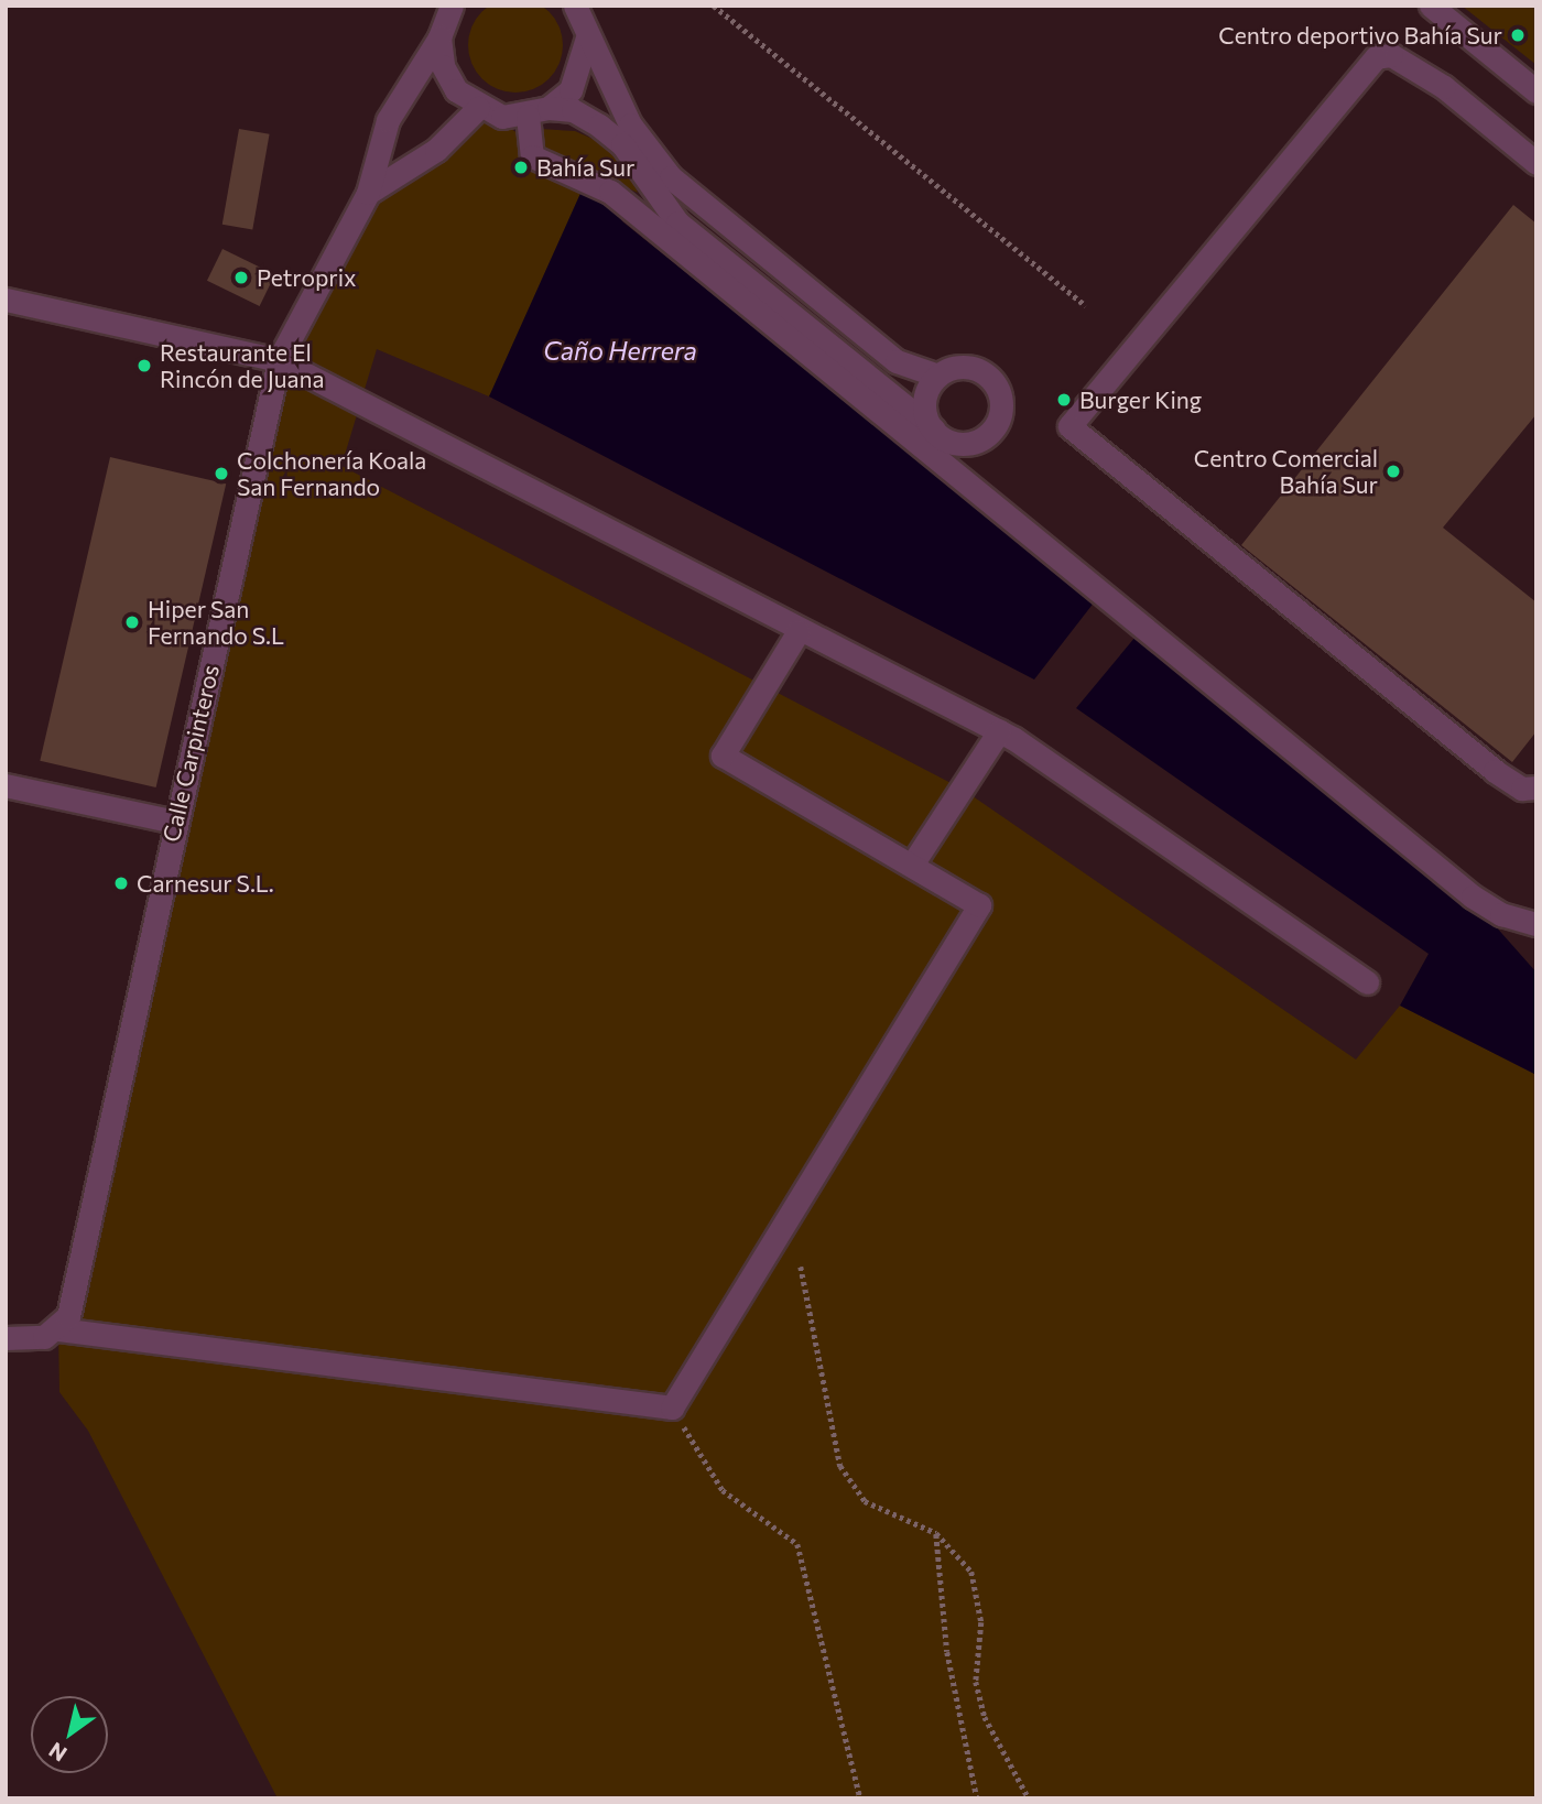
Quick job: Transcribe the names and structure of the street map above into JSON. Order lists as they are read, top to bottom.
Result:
{
  "streets": {
    "street": ["Calle Carpinteros"]
  },
  "water": ["Caño Herrera"],
  "places": [
    "Centro deportivo Bahía Sur",
    "Bahía Sur",
    "Petroprix",
    "Restaurante El Rincón de Juana",
    "Burger King",
    "Centro Comercial Bahía Sur",
    "Colchonería Koala San Fernando",
    "Hiper San Fernando S.L",
    "Carnesur S.L."
  ],
  "north": "bottom left"
}
